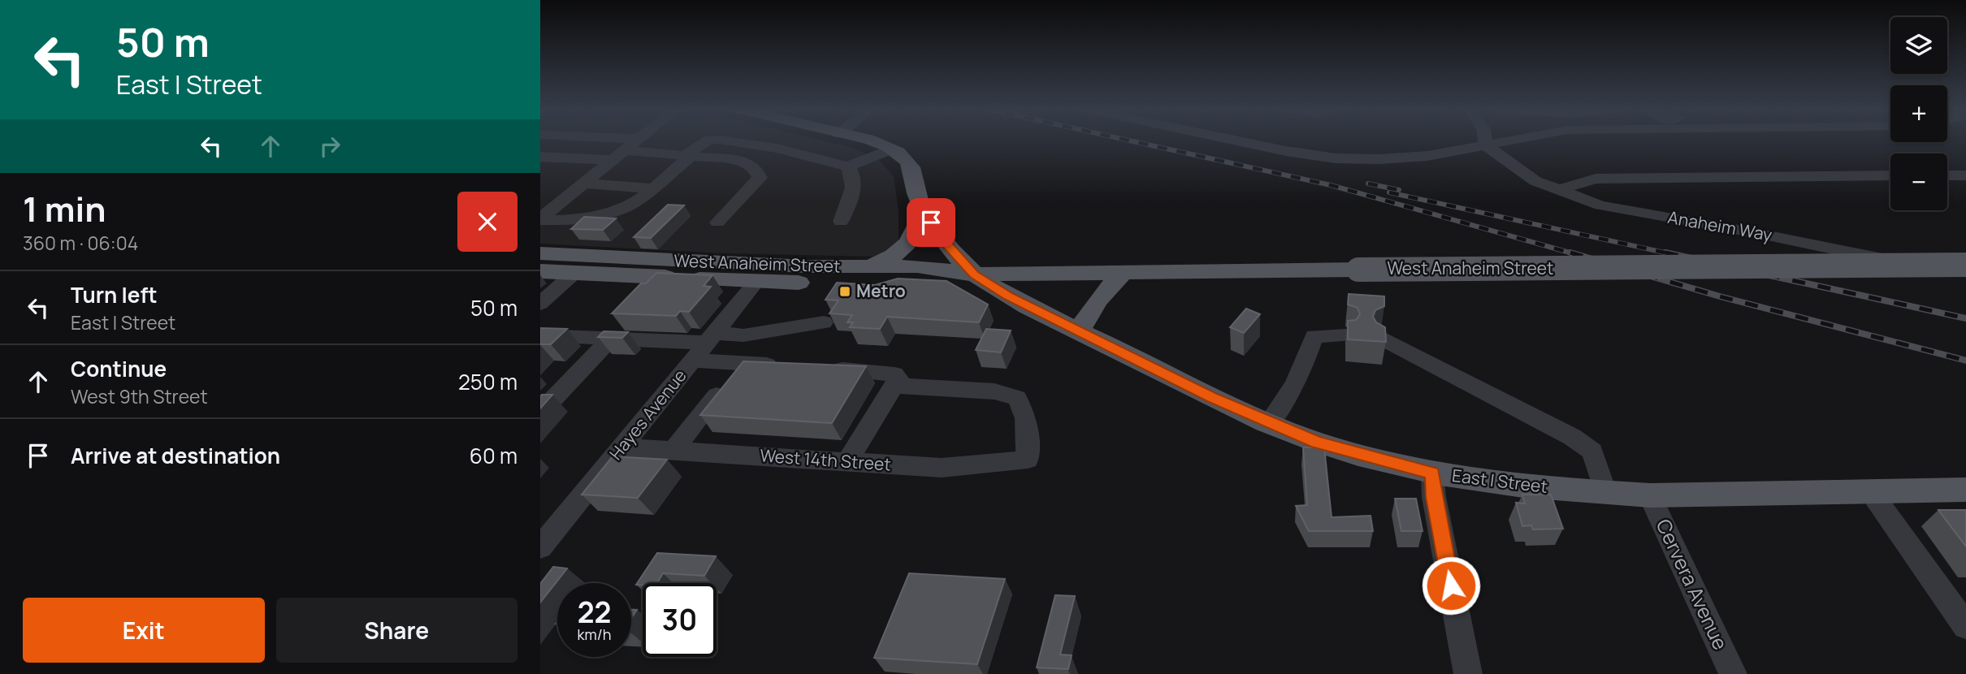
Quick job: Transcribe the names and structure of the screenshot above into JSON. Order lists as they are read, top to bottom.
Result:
{
  "streets": {
    "main road": ["West Anaheim Street", "East I Street"],
    "street": [
      "Anaheim Way",
      "Hayes Avenue",
      "West 14th Street",
      "Cervera Avenue"
    ]
  },
  "crossings": [
    ["West Anaheim Street", "Hayes Avenue"],
    ["West Anaheim Street", "East I Street"],
    ["Hayes Avenue", "West 14th Street"],
    ["East I Street", "Cervera Avenue"]
  ],
  "places": {
    "transit": ["Metro"]
  },
  "page": {
    "turn": ["50 m", "East I Street"],
    "map_buttons": ["+", "−"],
    "heading": ["1 min", "360 m · 06:04"],
    "list": [
      {
        "name": "Turn left",
        "note": "East I Street",
        "value": "50 m"
      },
      {
        "name": "Continue",
        "note": "West 9th Street",
        "value": "250 m"
      },
      {
        "name": "Arrive at destination",
        "value": "60 m"
      }
    ],
    "speed": "22 km/h",
    "limit": "30",
    "buttons": ["Exit", "Share"]
  }
}
